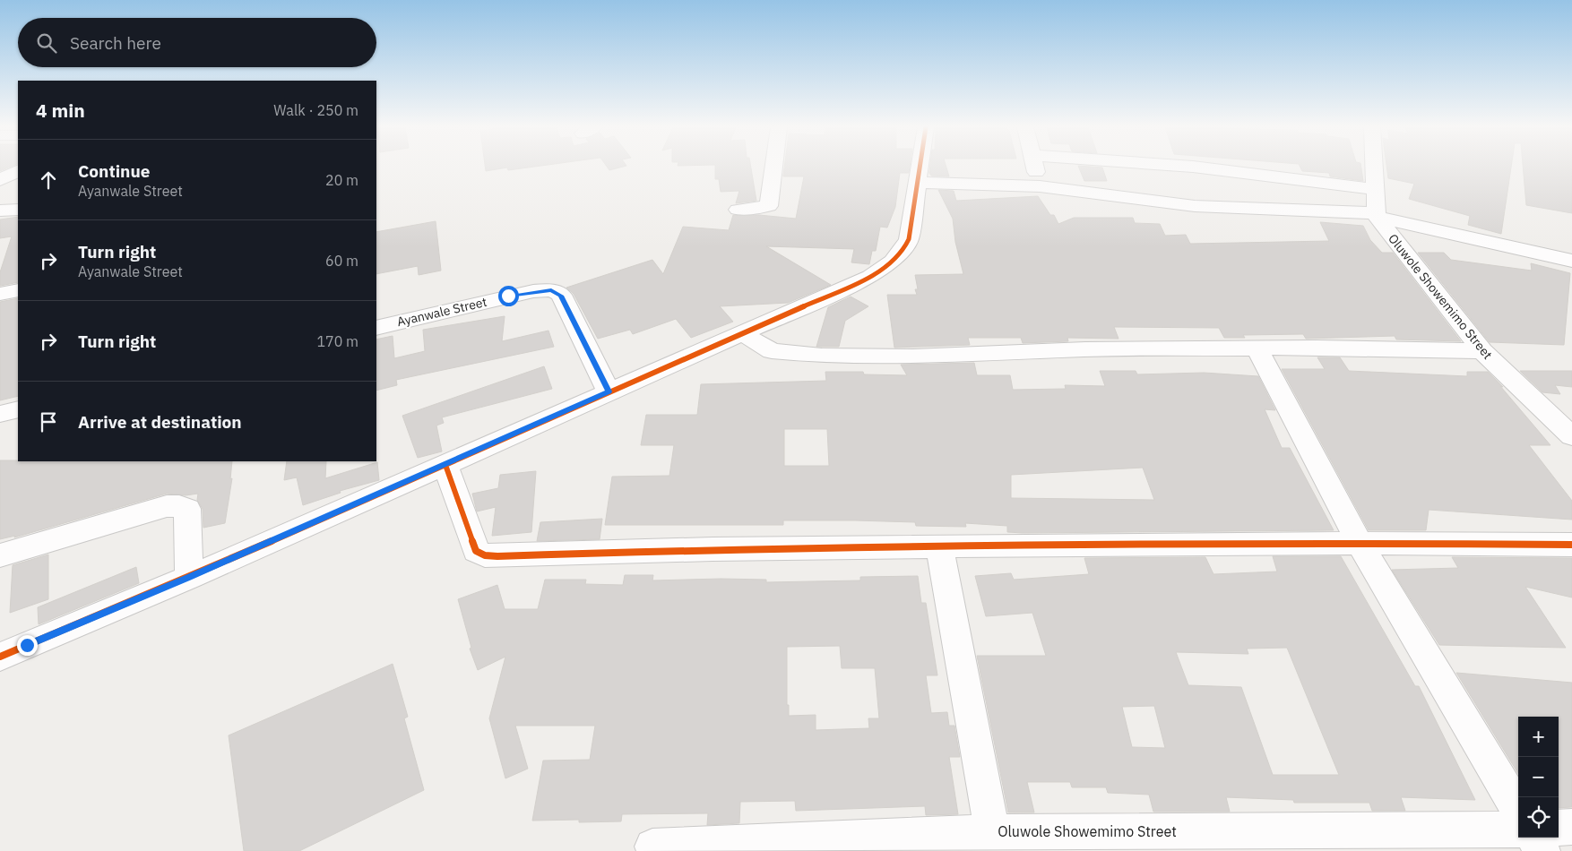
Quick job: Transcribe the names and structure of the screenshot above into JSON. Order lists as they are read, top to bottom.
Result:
{
  "streets": {
    "street": ["Oluwole Showemimo Street", "Ayanwale Street"]
  },
  "page": {
    "search": "Search here",
    "heading": ["4 min", "Walk · 250 m"],
    "list": [
      ["Continue", "Ayanwale Street", "20 m"],
      ["Turn right", "Ayanwale Street", "60 m"],
      ["Turn right", "170 m"],
      "Arrive at destination"
    ],
    "map_buttons": ["+", "−"]
  }
}
